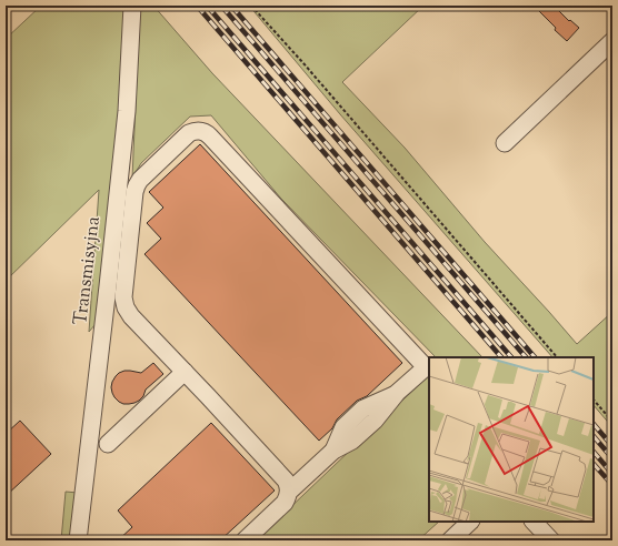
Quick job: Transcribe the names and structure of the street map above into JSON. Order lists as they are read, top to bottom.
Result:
{
  "streets": {
    "street": ["Transmisyjna"]
  }
}
